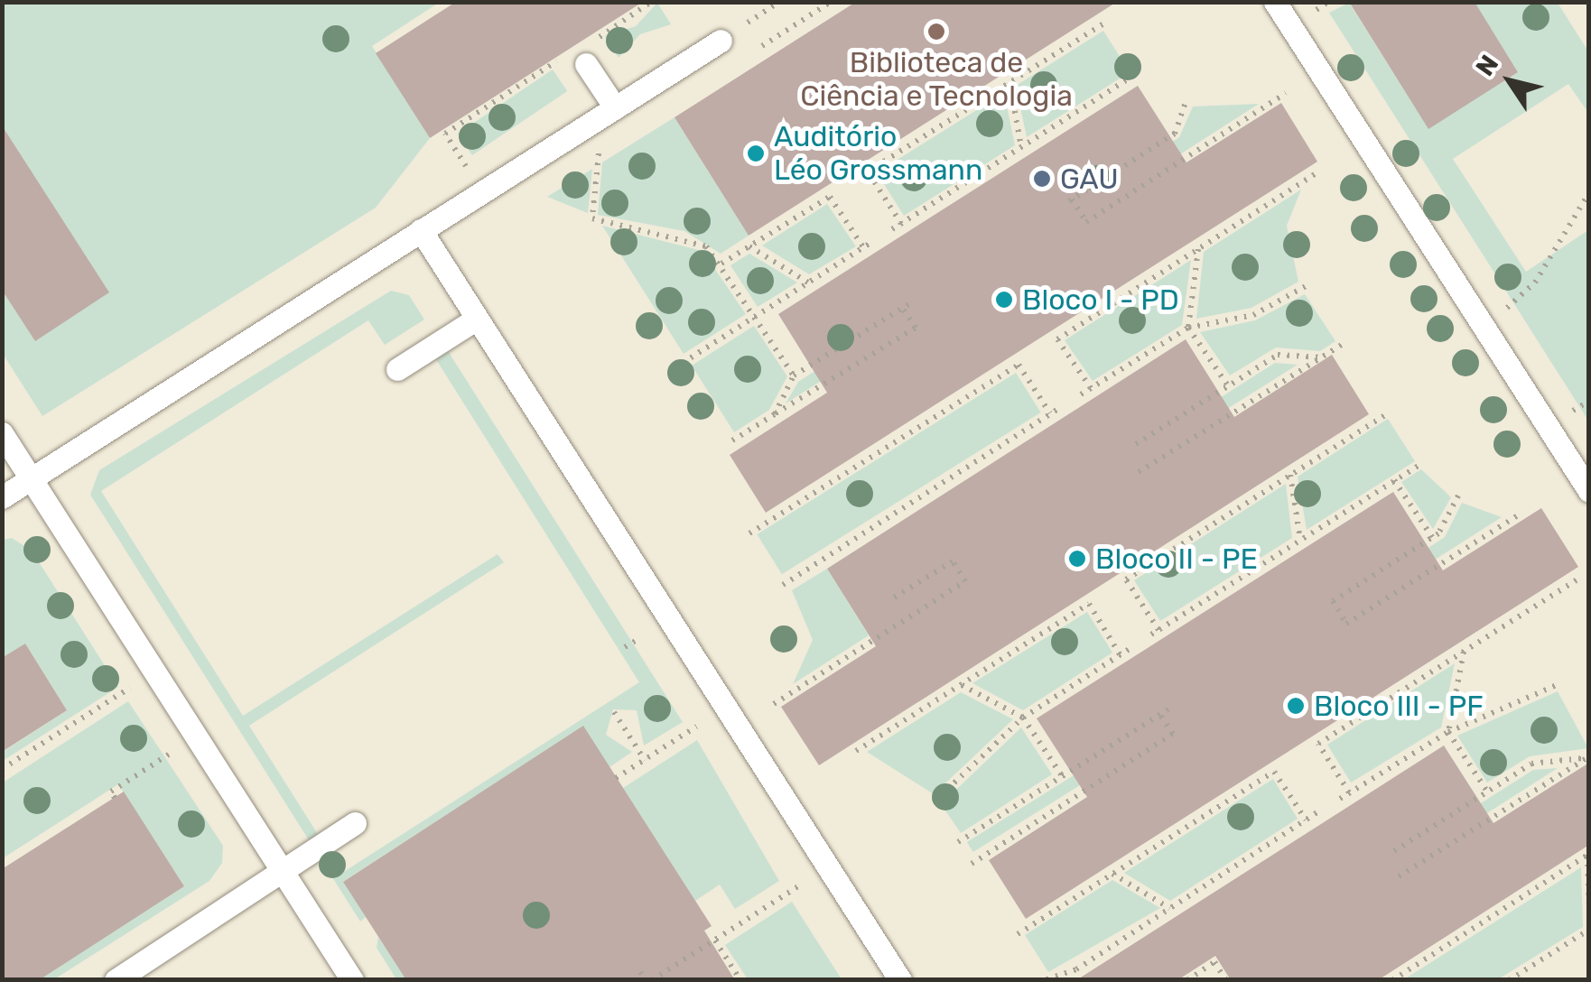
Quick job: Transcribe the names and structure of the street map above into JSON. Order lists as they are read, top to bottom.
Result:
{
  "places": [
    "Biblioteca de Ciência e Tecnologia",
    "Auditório Léo Grossmann",
    "GAU",
    "Bloco I - PD",
    "Bloco II - PE",
    "Bloco III - PF"
  ],
  "north": "top left"
}
